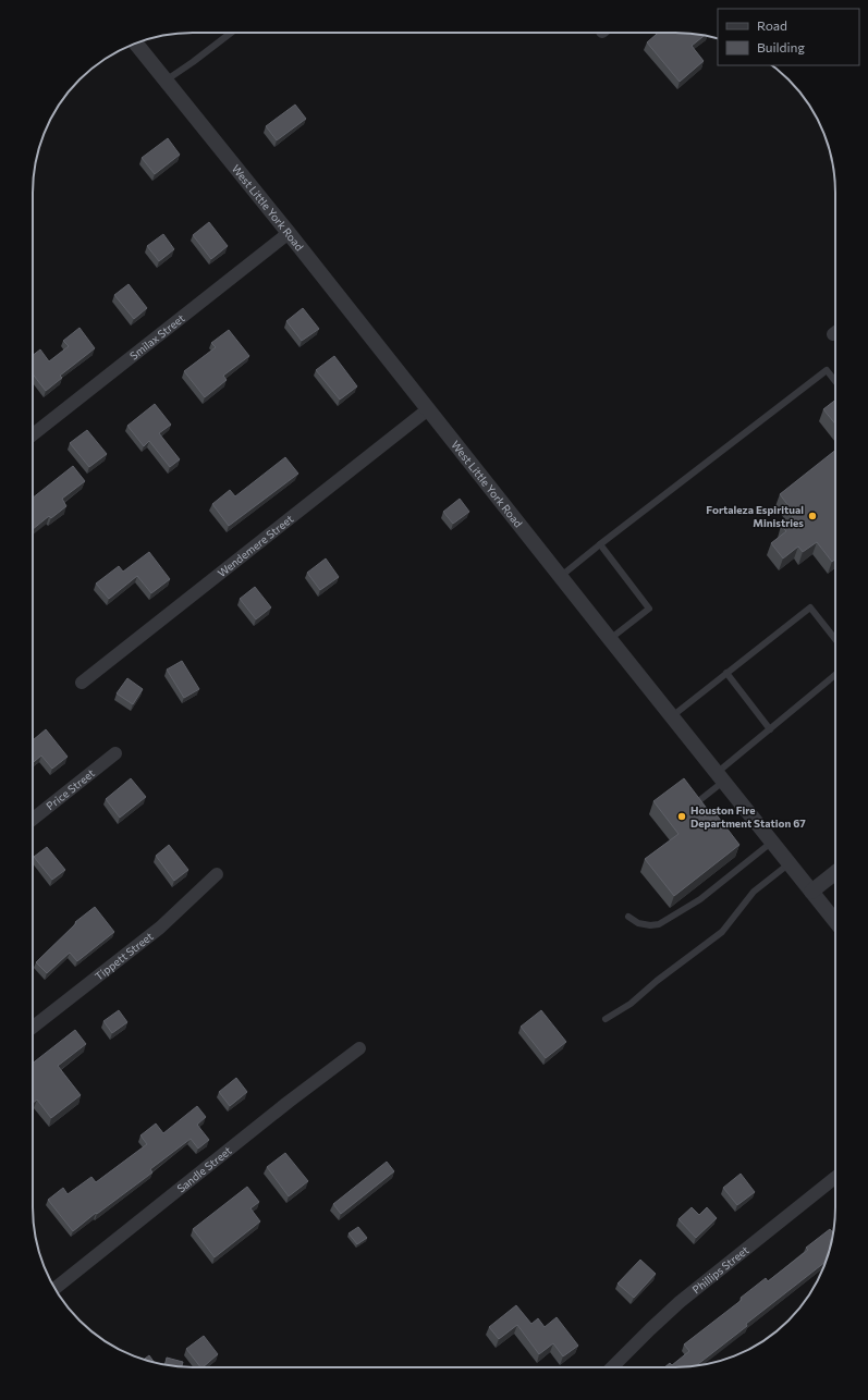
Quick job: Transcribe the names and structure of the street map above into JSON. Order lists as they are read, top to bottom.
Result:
{
  "streets": {
    "street": [
      "West Little York Road",
      "Smilax Street",
      "Wendemere Street",
      "Price Street",
      "Tippett Street",
      "Sandle Street",
      "Phillips Street"
    ]
  },
  "crossings": [
    ["West Little York Road", "Smilax Street"],
    ["West Little York Road", "Wendemere Street"]
  ],
  "places": ["Fortaleza Espiritual Ministries", "Houston Fire Department Station 67"],
  "legend": ["Road", "Building"]
}
